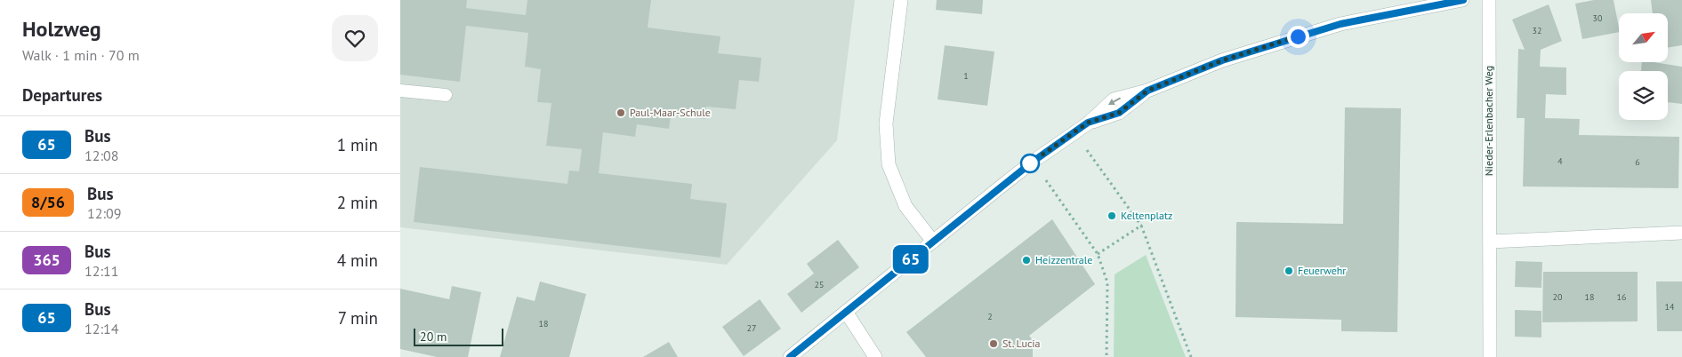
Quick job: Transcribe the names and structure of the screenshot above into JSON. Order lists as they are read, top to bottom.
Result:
{
  "streets": {
    "street": ["Nieder-Erlenbacher Weg"]
  },
  "places": [
    "Paul-Maar-Schule",
    "Keltenplatz",
    "Heizzentrale",
    "Feuerwehr",
    "St. Lucia"
  ],
  "lines": ["bus line 65"],
  "house_numbers": [
    "30",
    "32",
    "1",
    "4",
    "6",
    "25",
    "20",
    "18",
    "16",
    "14",
    "2",
    "18",
    "27"
  ],
  "scale_bar": "20 m",
  "north": "top right",
  "page": {
    "heading": [
      ["Holzweg", "Walk · 1 min · 70 m"],
      "Departures"
    ],
    "on_map": "65",
    "list": [
      {
        "mark": "65",
        "name": "Bus",
        "note": "12:08",
        "value": "1 min"
      },
      {
        "mark": "8/56",
        "name": "Bus",
        "note": "12:09",
        "value": "2 min"
      },
      {
        "mark": "365",
        "name": "Bus",
        "note": "12:11",
        "value": "4 min"
      },
      {
        "mark": "65",
        "name": "Bus",
        "note": "12:14",
        "value": "7 min"
      }
    ],
    "scale": "20 m"
  }
}
